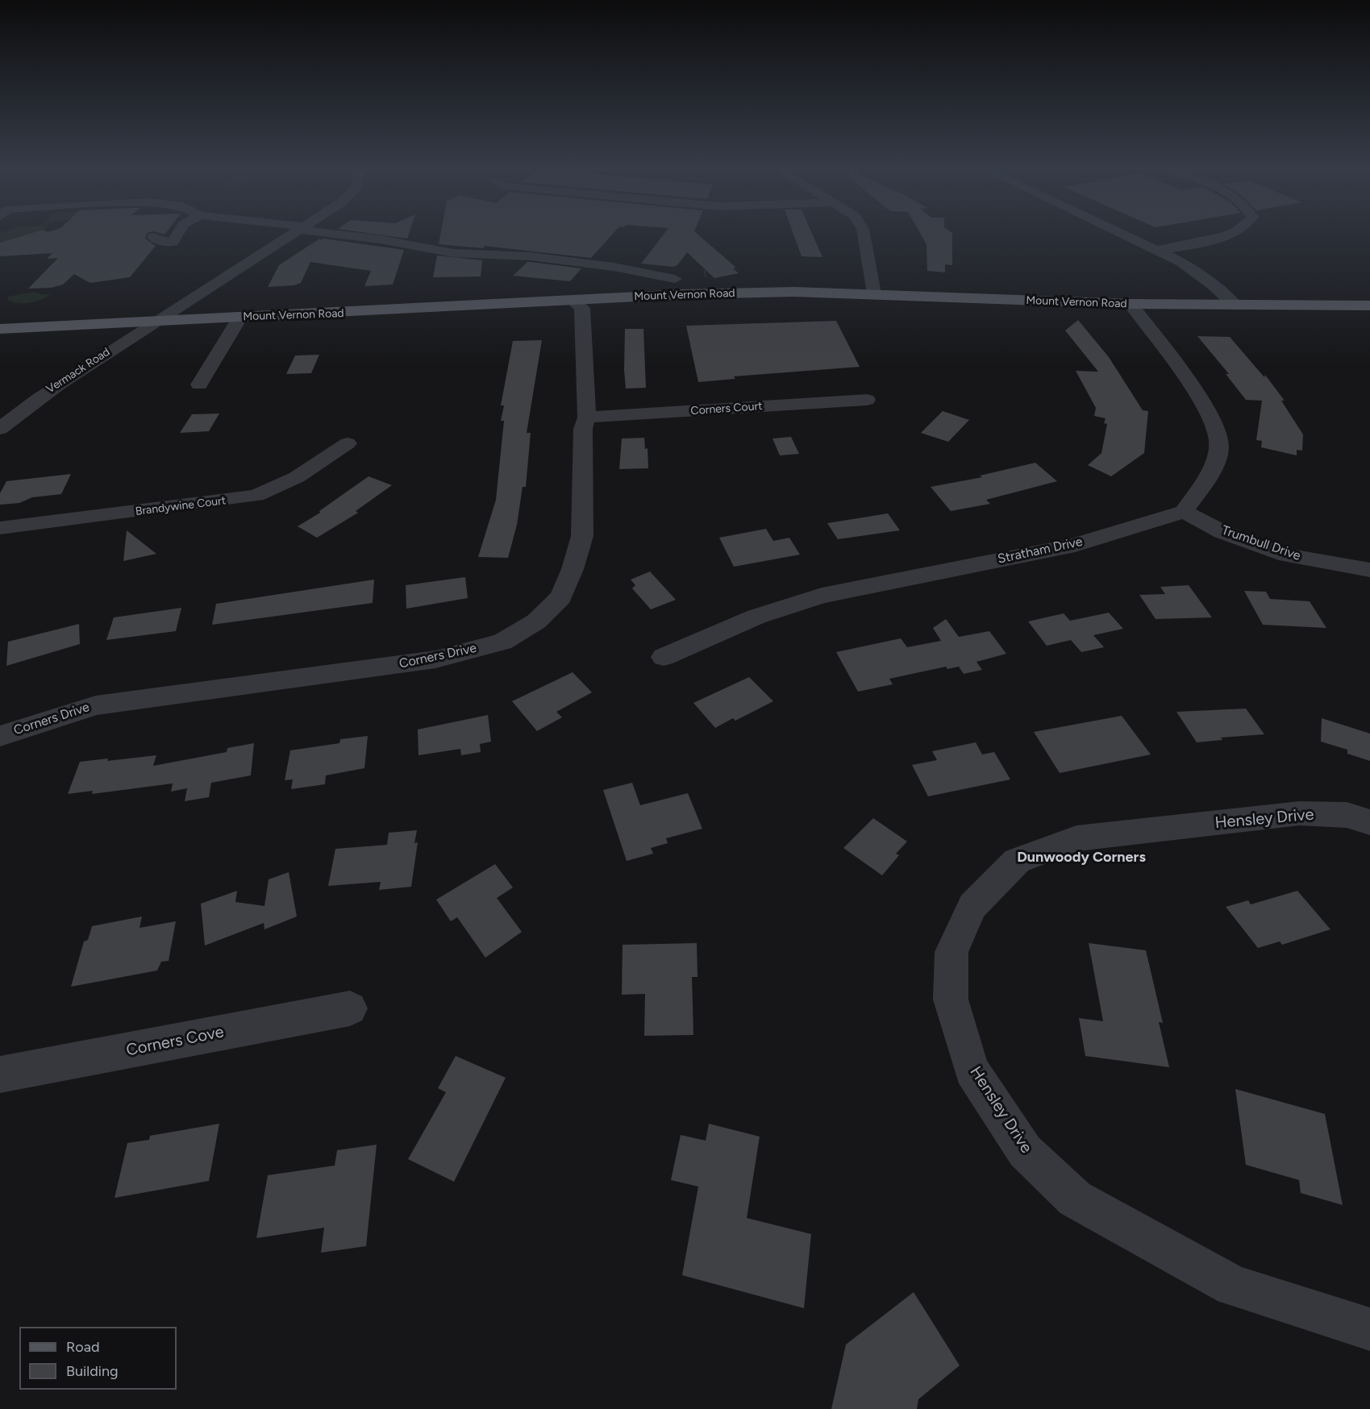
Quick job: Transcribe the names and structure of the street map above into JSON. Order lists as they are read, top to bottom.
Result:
{
  "streets": {
    "main road": ["Mount Vernon Road"],
    "street": [
      "Vermack Road",
      "Corners Court",
      "Brandywine Court",
      "Trumbull Drive",
      "Stratham Drive",
      "Corners Drive",
      "Hensley Drive",
      "Corners Cove"
    ]
  },
  "crossings": [
    ["Mount Vernon Road", "Vermack Road"],
    ["Mount Vernon Road", "Corners Drive"],
    ["Corners Court", "Corners Drive"],
    ["Trumbull Drive", "Stratham Drive"]
  ],
  "districts": ["Dunwoody Corners"],
  "legend": ["Road", "Building"]
}
